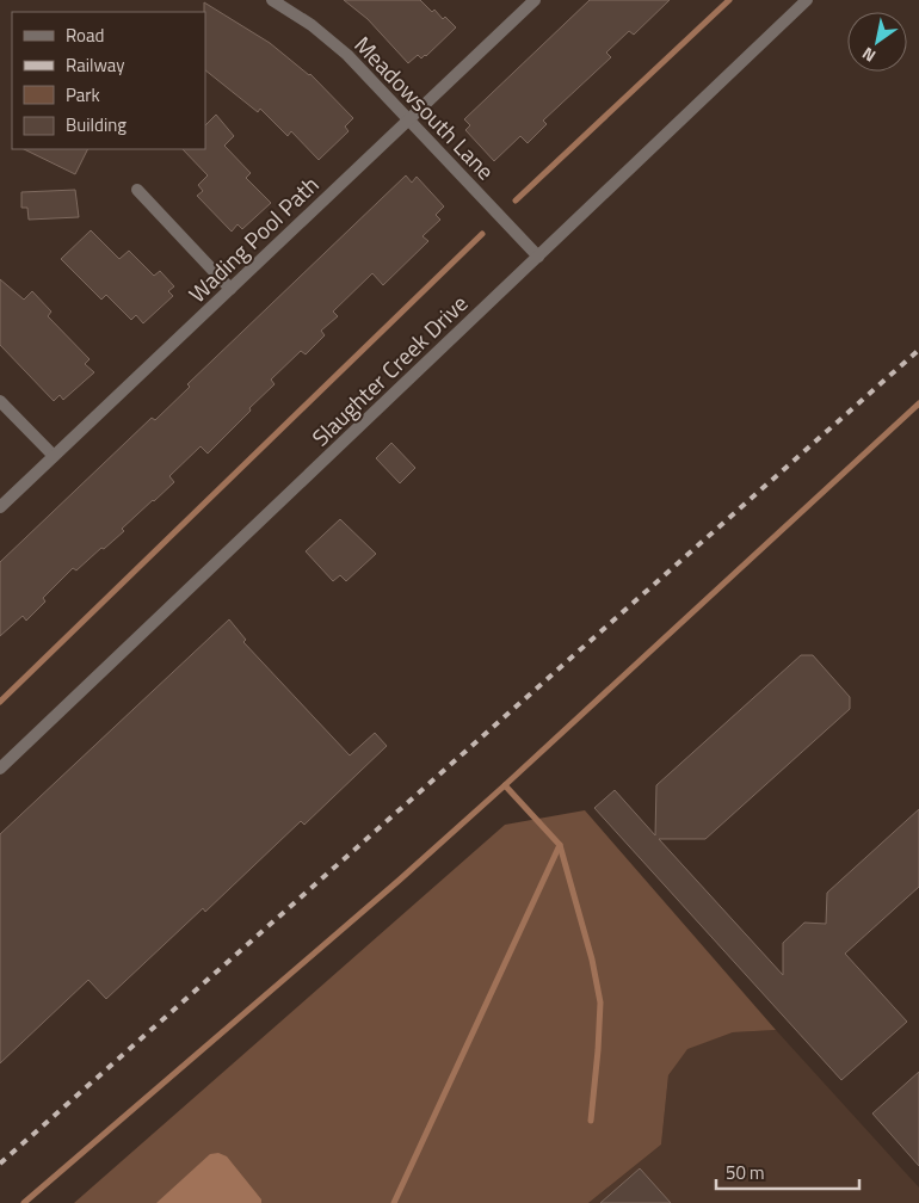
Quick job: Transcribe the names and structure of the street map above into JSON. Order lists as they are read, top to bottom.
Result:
{
  "streets": {
    "street": ["Meadowsouth Lane", "Wading Pool Path", "Slaughter Creek Drive"]
  },
  "crossings": [
    ["Meadowsouth Lane", "Wading Pool Path"],
    ["Meadowsouth Lane", "Slaughter Creek Drive"]
  ],
  "legend": [
    "Road",
    "Railway",
    "Park",
    "Building"
  ],
  "scale_bar": "50 m",
  "north": "bottom left"
}
